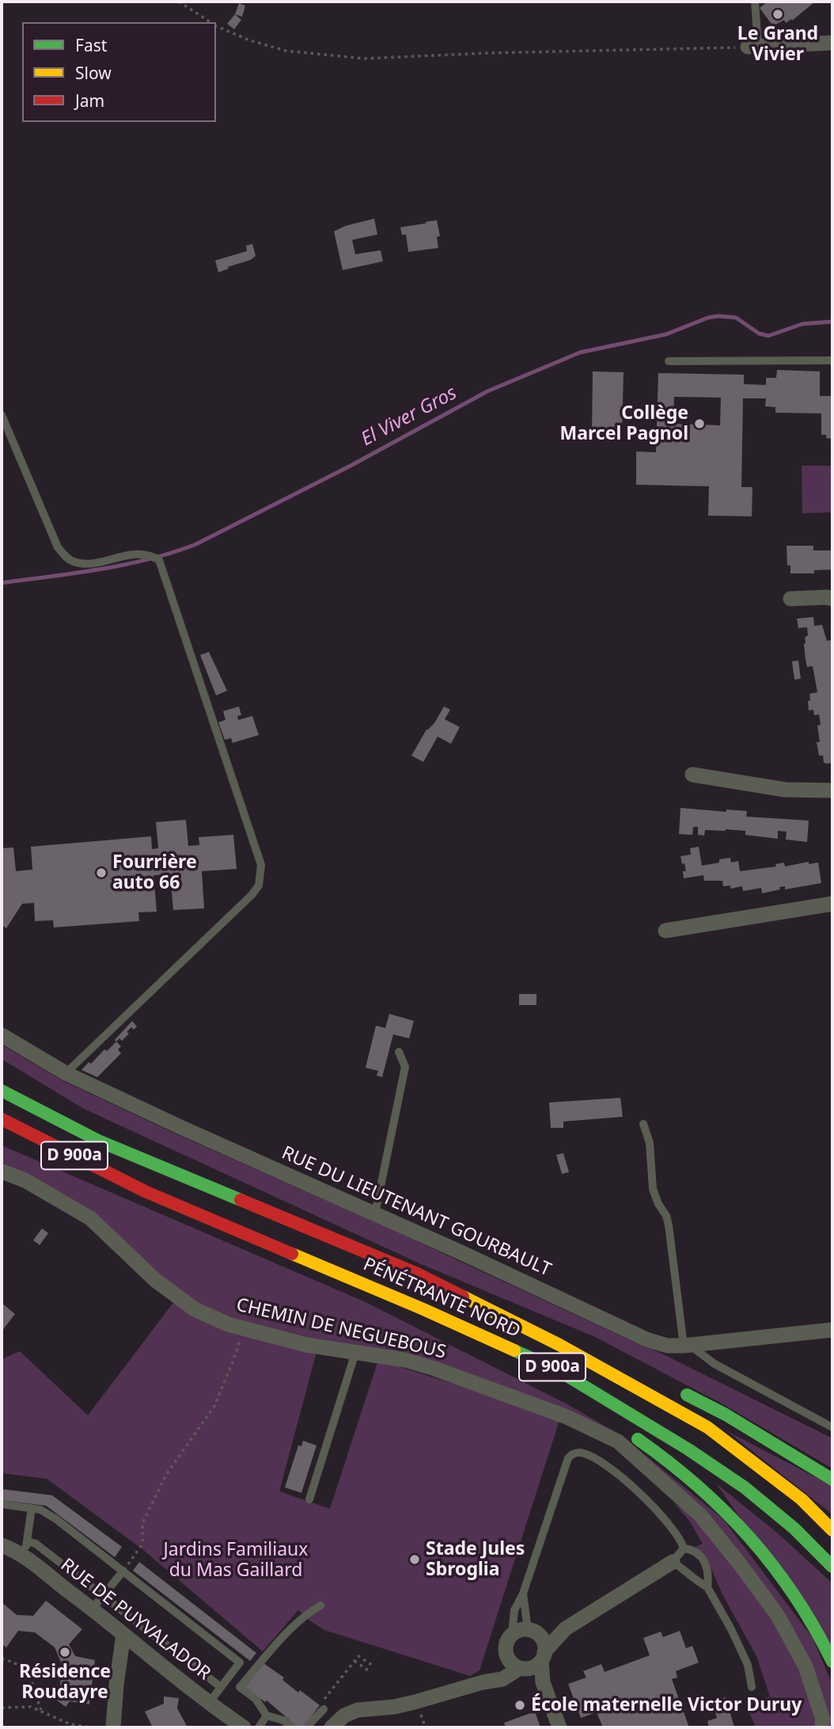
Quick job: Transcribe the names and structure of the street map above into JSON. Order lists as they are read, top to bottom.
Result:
{
  "streets": {
    "highway": ["D 900a", "PÉNÉTRANTE NORD"],
    "street": ["RUE DU LIEUTENANT GOURBAULT", "CHEMIN DE NEGUEBOUS", "RUE DE PUYVALADOR"]
  },
  "water": ["El Viver Gros"],
  "parks": ["Jardins Familiaux du Mas Gaillard"],
  "places": [
    "Le Grand Vivier",
    "Collège Marcel Pagnol",
    "Fourrière auto 66",
    "Stade Jules Sbroglia",
    "Résidence Roudayre",
    "École maternelle Victor Duruy"
  ],
  "legend": ["Fast", "Slow", "Jam"]
}
